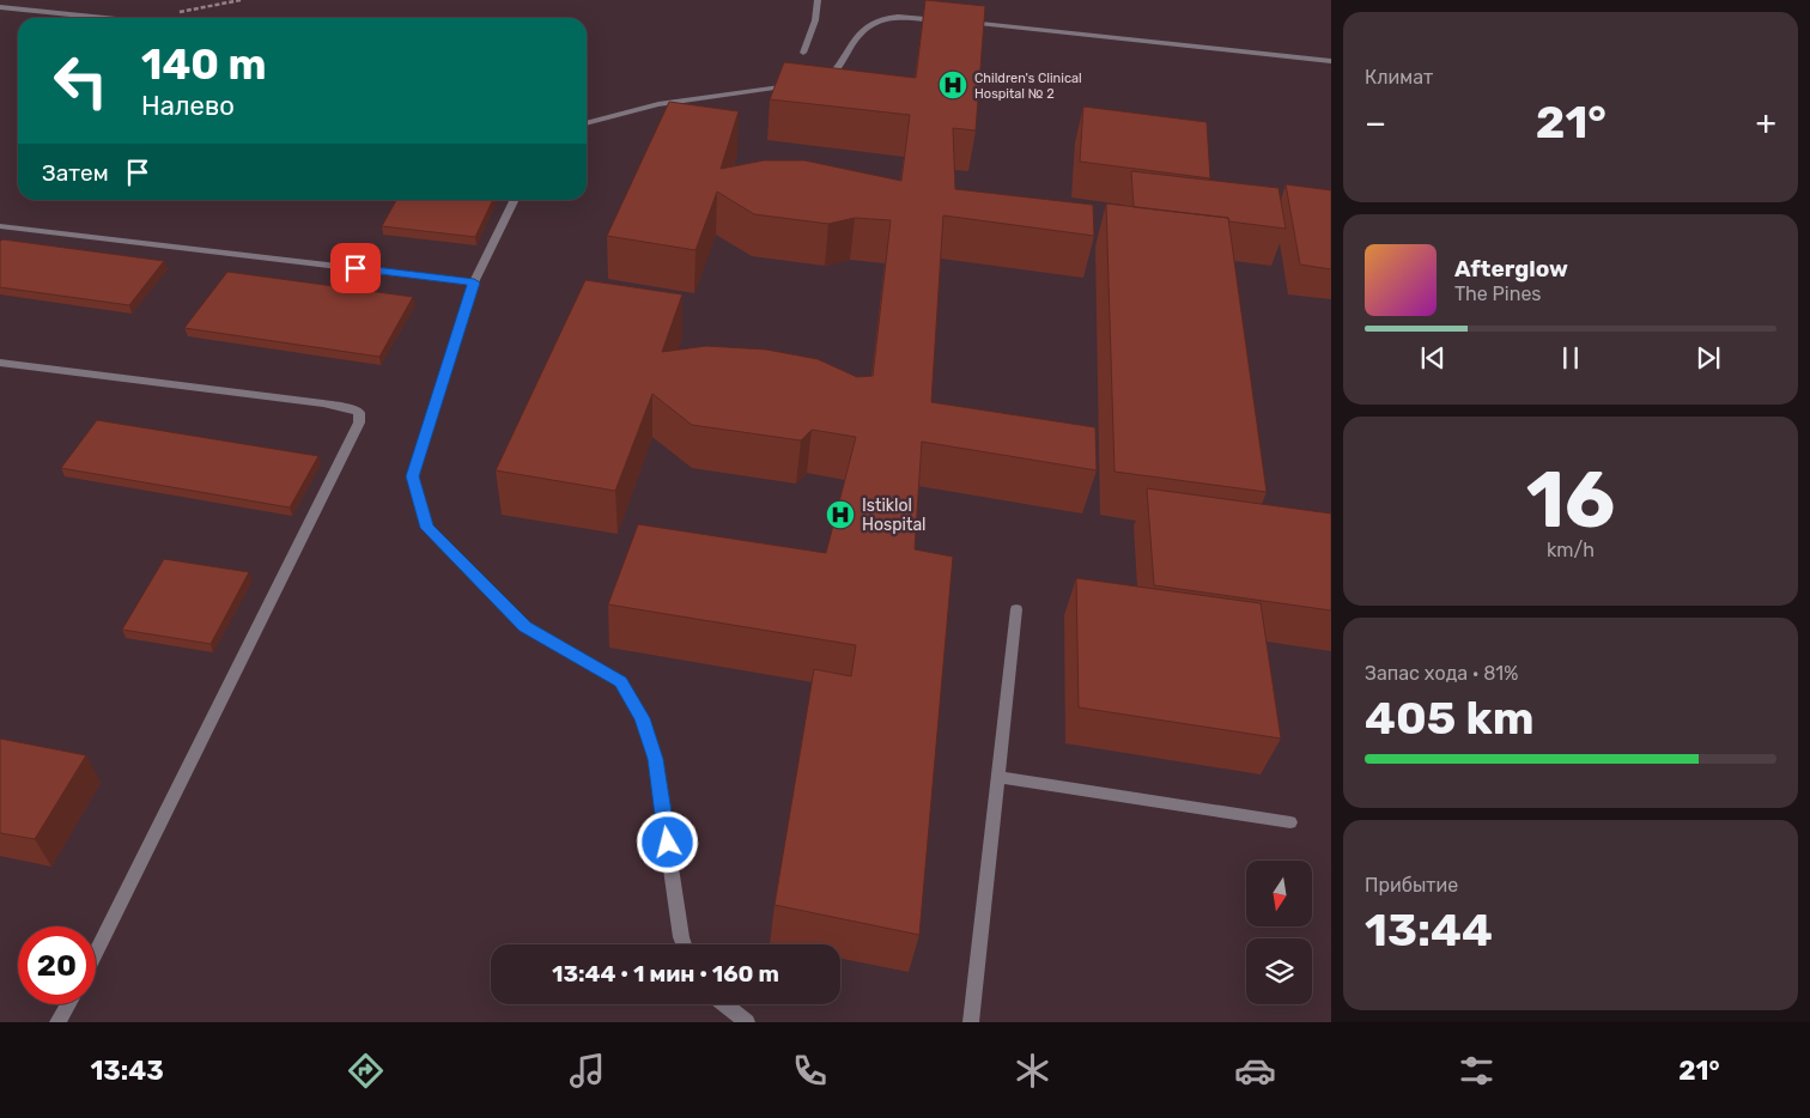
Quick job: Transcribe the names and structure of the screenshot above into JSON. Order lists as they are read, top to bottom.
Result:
{
  "places": {
    "hospital": ["Children's Clinical Hospital № 2", "Istiklol Hospital"]
  },
  "north": "bottom",
  "page": {
    "tile": [
      "Климат",
      ["16", "km/h"],
      ["Запас хода · 81%", "405 km"],
      ["Прибытие", "13:44"]
    ],
    "turn": ["140 m", "Налево"],
    "heat": ["−", "21°", "+"],
    "then": "Затем",
    "song": ["Afterglow", "The Pines"],
    "limit": "20",
    "trip": "13:44 · 1 мин · 160 m",
    "tabs": ["13:43", "21°"]
  }
}
